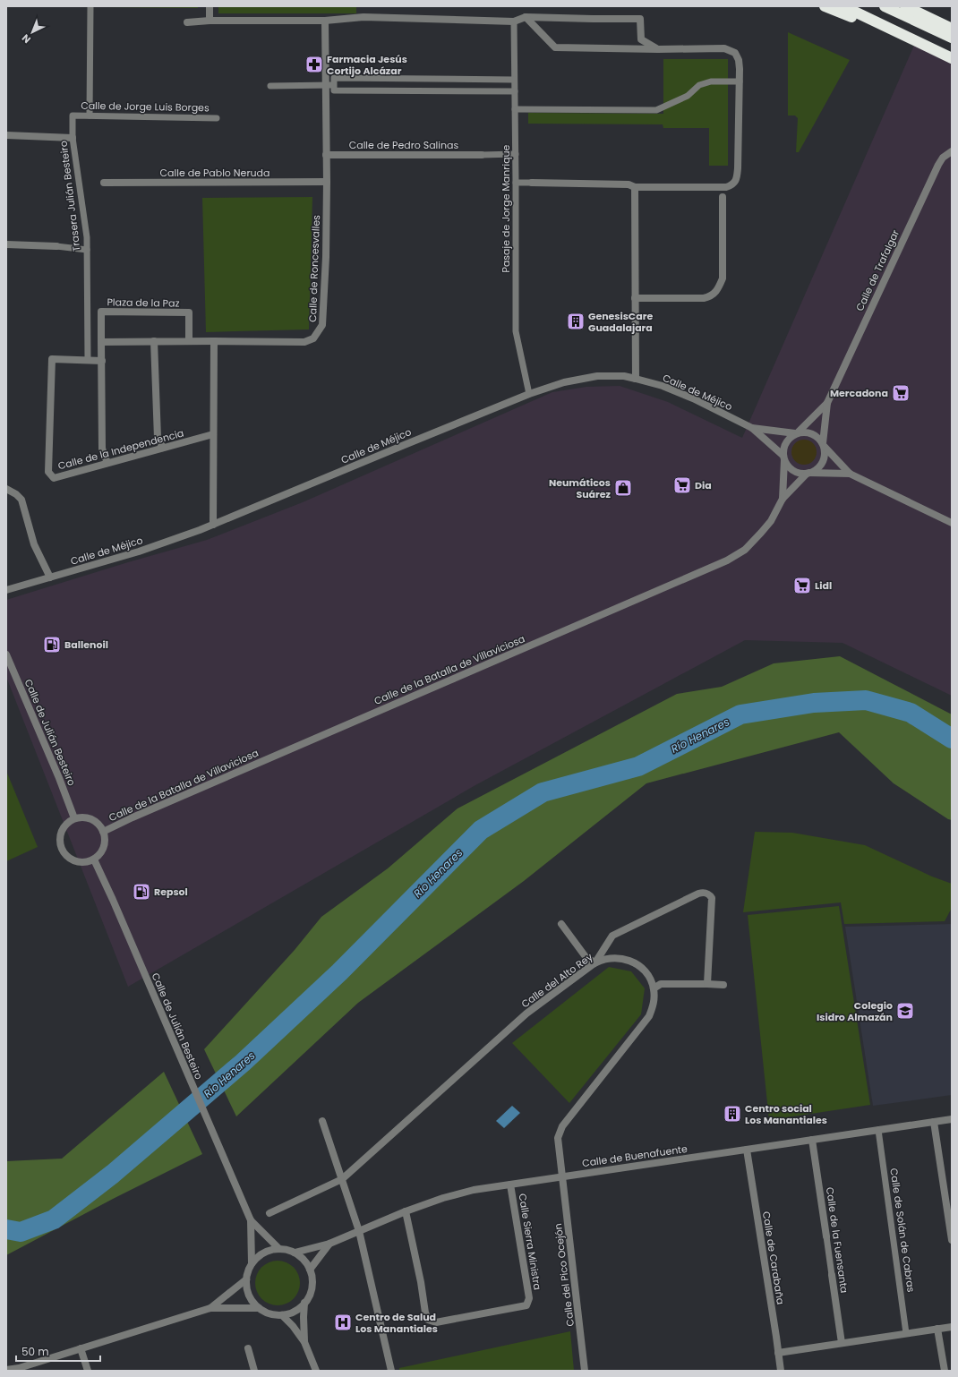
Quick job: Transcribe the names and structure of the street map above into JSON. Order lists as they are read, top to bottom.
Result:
{
  "streets": {
    "street": [
      "Calle de Jorge Luis Borges",
      "Calle de Pedro Salinas",
      "Calle de Pablo Neruda",
      "Trasera Julián Besteiro",
      "Pasaje de Jorge Manrique",
      "Calle de Roncesvalles",
      "Calle de Trafalgar",
      "Plaza de la Paz",
      "Calle de Méjico",
      "Calle de la Independencia",
      "Calle de la Batalla de Villaviciosa",
      "Calle de Julián Besteiro",
      "Calle del Alto Rey",
      "Calle de Buenafuente",
      "Calle de Solán de Cabras",
      "Calle de la Fuensanta",
      "Calle Sierra Ministra",
      "Calle de Carabaña",
      "Calle del Pico Ocejón"
    ]
  },
  "crossings": [
    ["Calle de Jorge Luis Borges", "Trasera Julián Besteiro"],
    ["Calle de Pedro Salinas", "Calle de Roncesvalles"],
    ["Calle de Pablo Neruda", "Calle de Roncesvalles"],
    ["Trasera Julián Besteiro", "Calle de la Independencia"],
    ["Pasaje de Jorge Manrique", "Calle de Méjico"],
    ["Calle de Roncesvalles", "Plaza de la Paz"],
    ["Calle de Trafalgar", "Calle de Méjico"],
    ["Calle de Trafalgar", "Calle de la Batalla de Villaviciosa"],
    ["Calle de Méjico", "Calle de la Batalla de Villaviciosa"],
    ["Calle de la Batalla de Villaviciosa", "Calle de Julián Besteiro"],
    ["Calle de Julián Besteiro", "Calle de Buenafuente"],
    ["Calle del Alto Rey", "Calle de Buenafuente"],
    ["Calle del Alto Rey", "Calle del Pico Ocejón"],
    ["Calle de Buenafuente", "Calle de Solán de Cabras"],
    ["Calle de Buenafuente", "Calle de la Fuensanta"],
    ["Calle de Buenafuente", "Calle Sierra Ministra"],
    ["Calle de Buenafuente", "Calle de Carabaña"],
    ["Calle de Buenafuente", "Calle del Pico Ocejón"]
  ],
  "water": ["Río Henares"],
  "places": {
    "pharmacy": ["Farmacia Jesús Cortijo Alcázar"],
    "building": ["GenesisCare Guadalajara", "Centro social Los Manantiales"],
    "supermarket": ["Mercadona", "Dia", "Lidl"],
    "shop": ["Neumáticos Suárez"],
    "fuel station": ["Ballenoil", "Repsol"],
    "school or university": ["Colegio Isidro Almazán"],
    "hospital": ["Centro de Salud Los Manantiales"]
  },
  "scale_bar": "50 m",
  "north": "bottom left"
}
